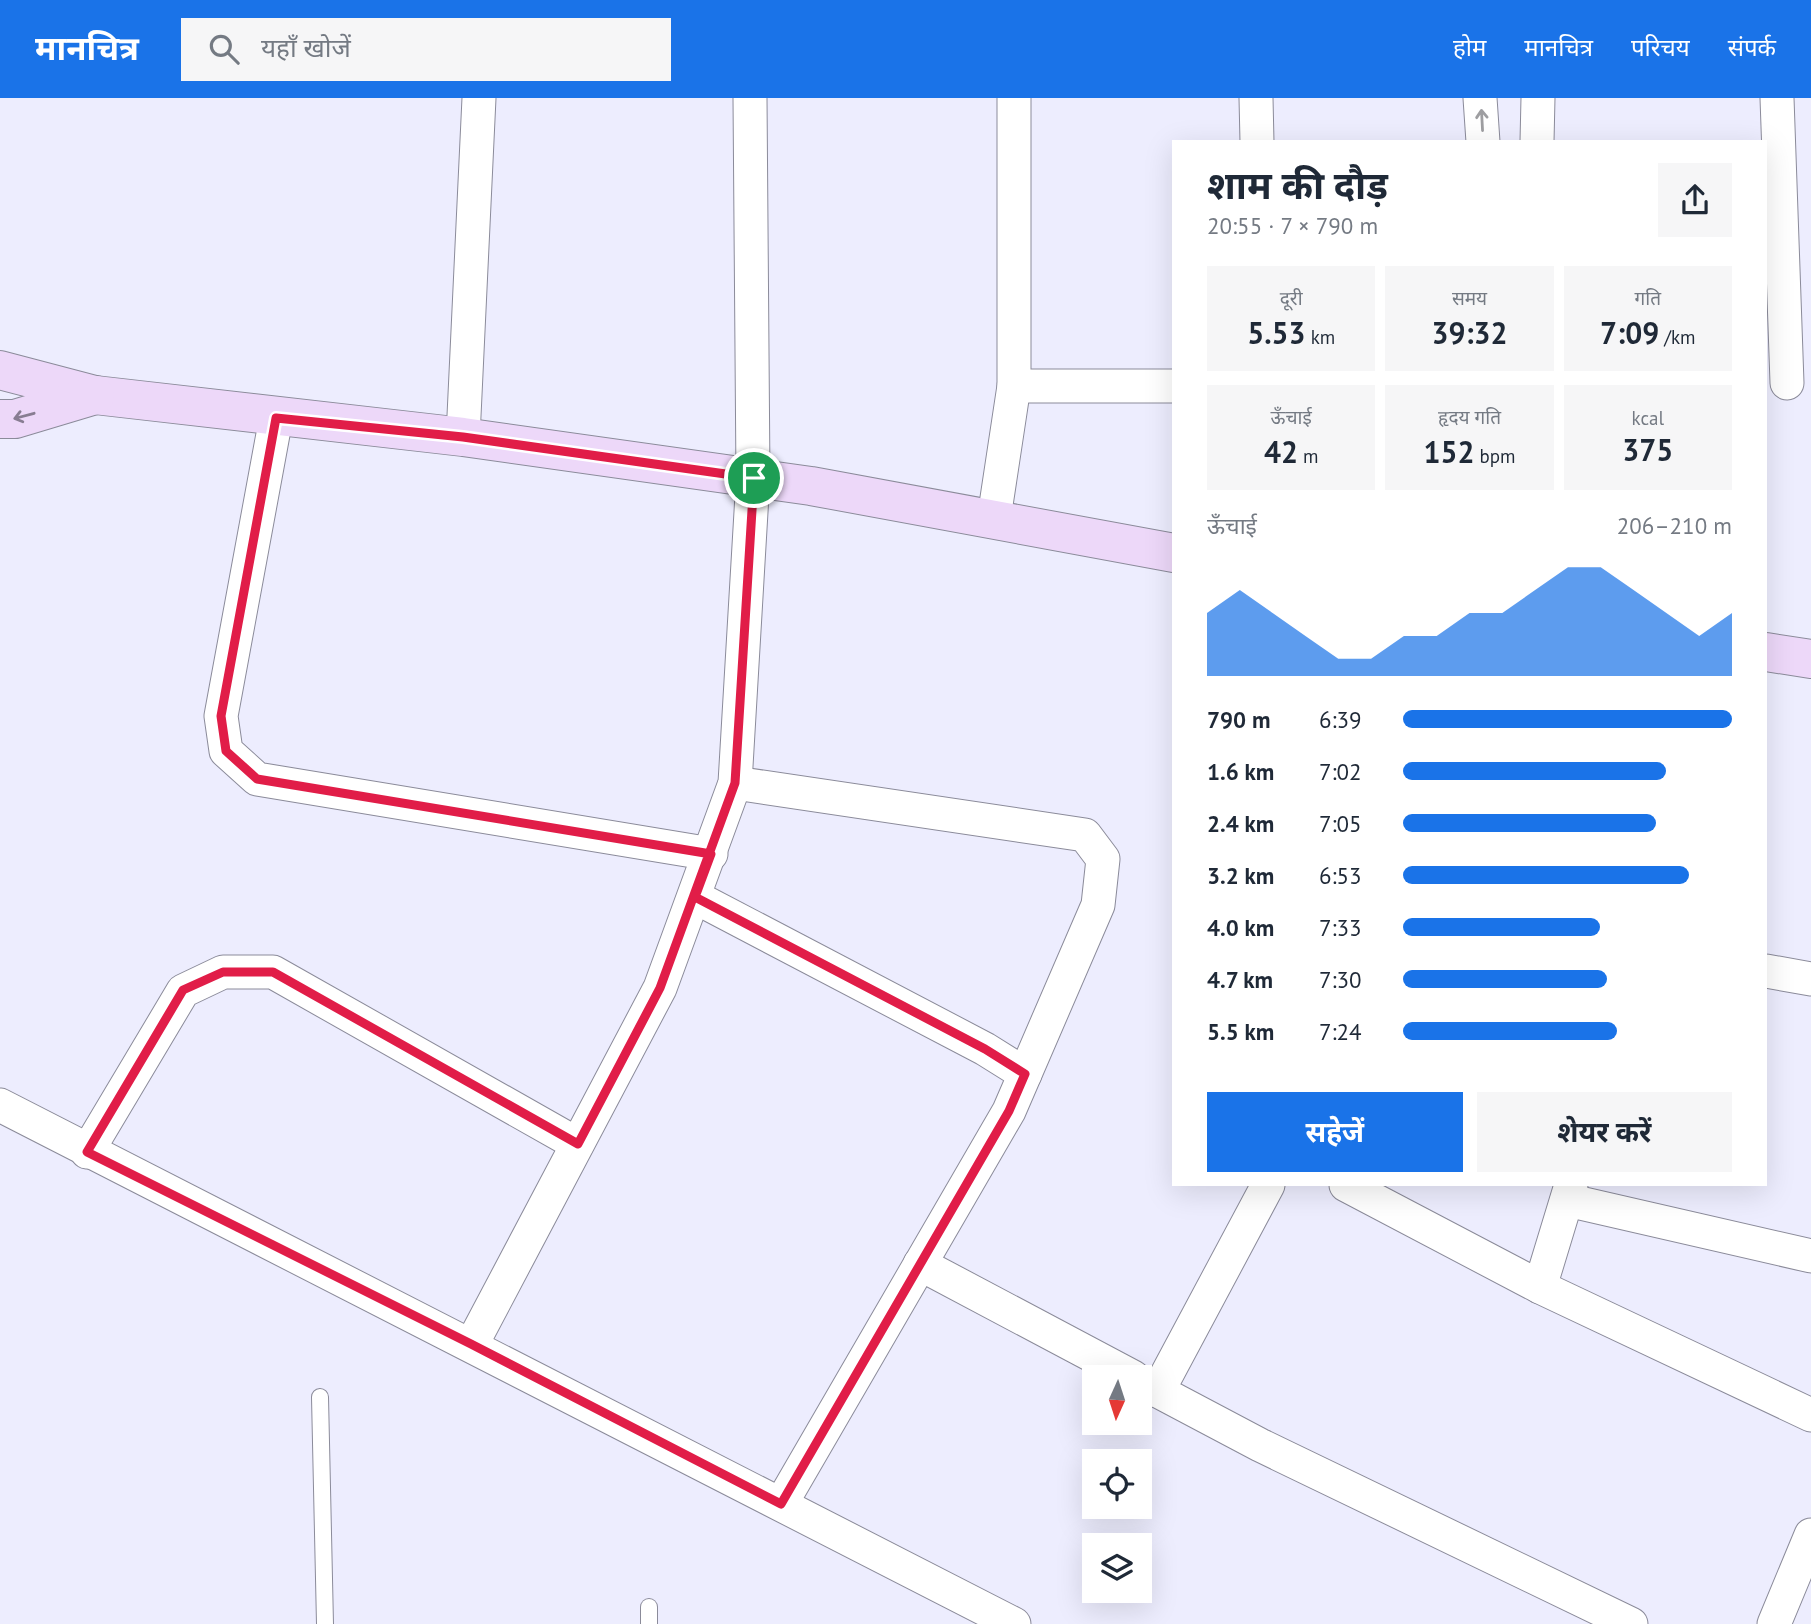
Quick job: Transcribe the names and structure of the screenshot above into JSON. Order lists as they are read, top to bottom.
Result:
{
  "north": "bottom",
  "page": {
    "header": "मानचित्र",
    "search": "यहाँ खोजें",
    "nav": [
      "होम",
      "मानचित्र",
      "परिचय",
      "संपर्क"
    ],
    "heading": ["शाम की दौड़", "20:55 · 7 × 790 m"],
    "stats": [
      ["दूरी", "5.53 km"],
      ["समय", "39:32"],
      ["गति", "7:09 /km"],
      ["ऊँचाई", "42 m"],
      ["हृदय गति", "152 bpm"],
      ["kcal", "375"]
    ],
    "chart": ["ऊँचाई", "206–210 m"],
    "list": [
      {
        "name": "790 m",
        "note": "6:39"
      },
      {
        "name": "1.6 km",
        "note": "7:02"
      },
      {
        "name": "2.4 km",
        "note": "7:05"
      },
      {
        "name": "3.2 km",
        "note": "6:53"
      },
      {
        "name": "4.0 km",
        "note": "7:33"
      },
      {
        "name": "4.7 km",
        "note": "7:30"
      },
      {
        "name": "5.5 km",
        "note": "7:24"
      }
    ],
    "buttons": ["सहेजें", "शेयर करें"]
  }
}
